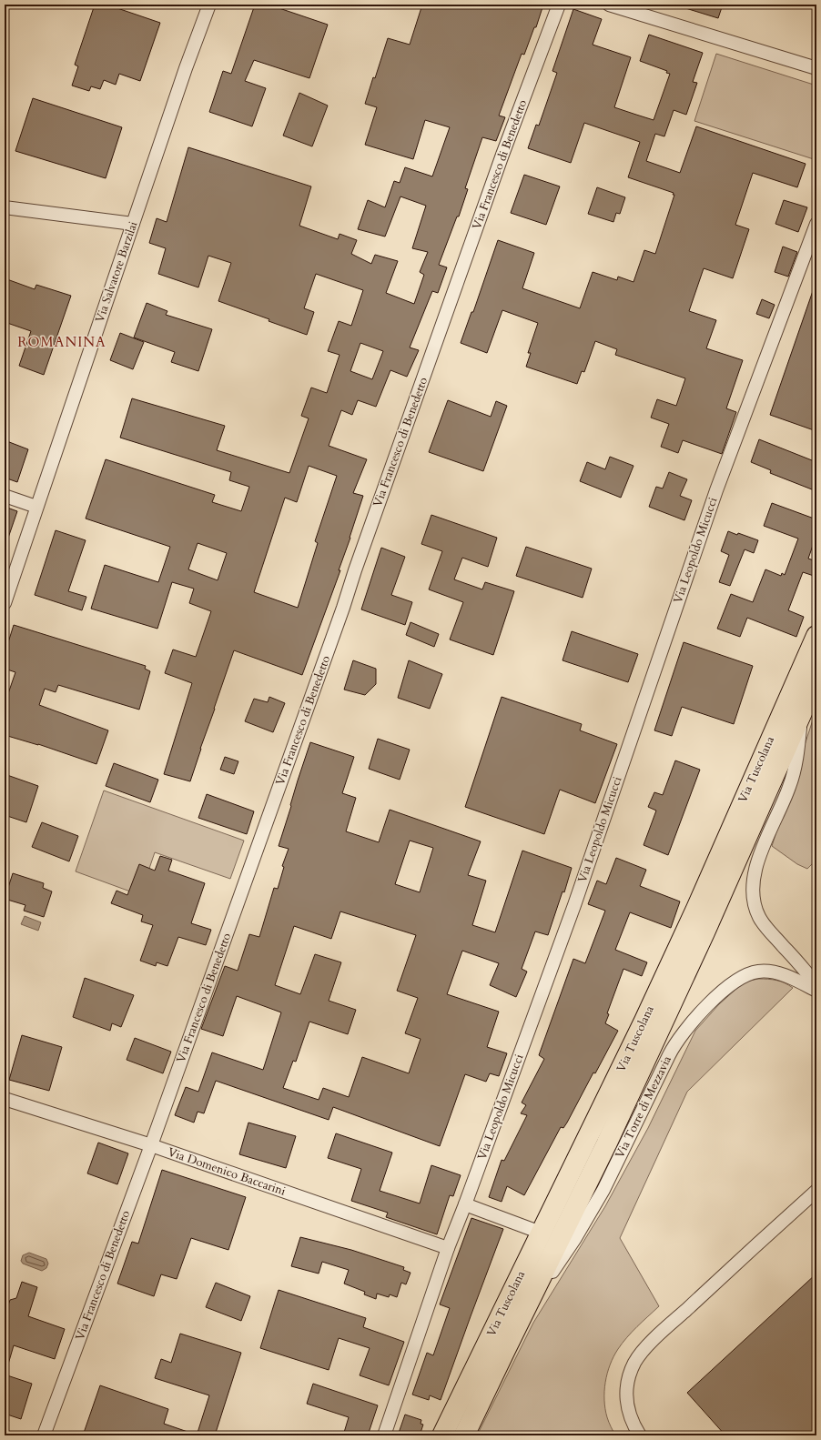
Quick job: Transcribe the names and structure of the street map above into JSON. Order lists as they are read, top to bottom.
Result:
{
  "streets": {
    "main road": ["Via Tuscolana"],
    "street": [
      "Via Francesco di Benedetto",
      "Via Salvatore Barzilai",
      "Via Leopoldo Micucci",
      "Via Torre di Mezzavia",
      "Via Domenico Baccarini"
    ]
  },
  "crossings": [
    ["Via Francesco di Benedetto", "Via Domenico Baccarini"],
    ["Via Leopoldo Micucci", "Via Domenico Baccarini"],
    ["Via Tuscolana", "Via Torre di Mezzavia"]
  ],
  "districts": ["ROMANINA"]
}
